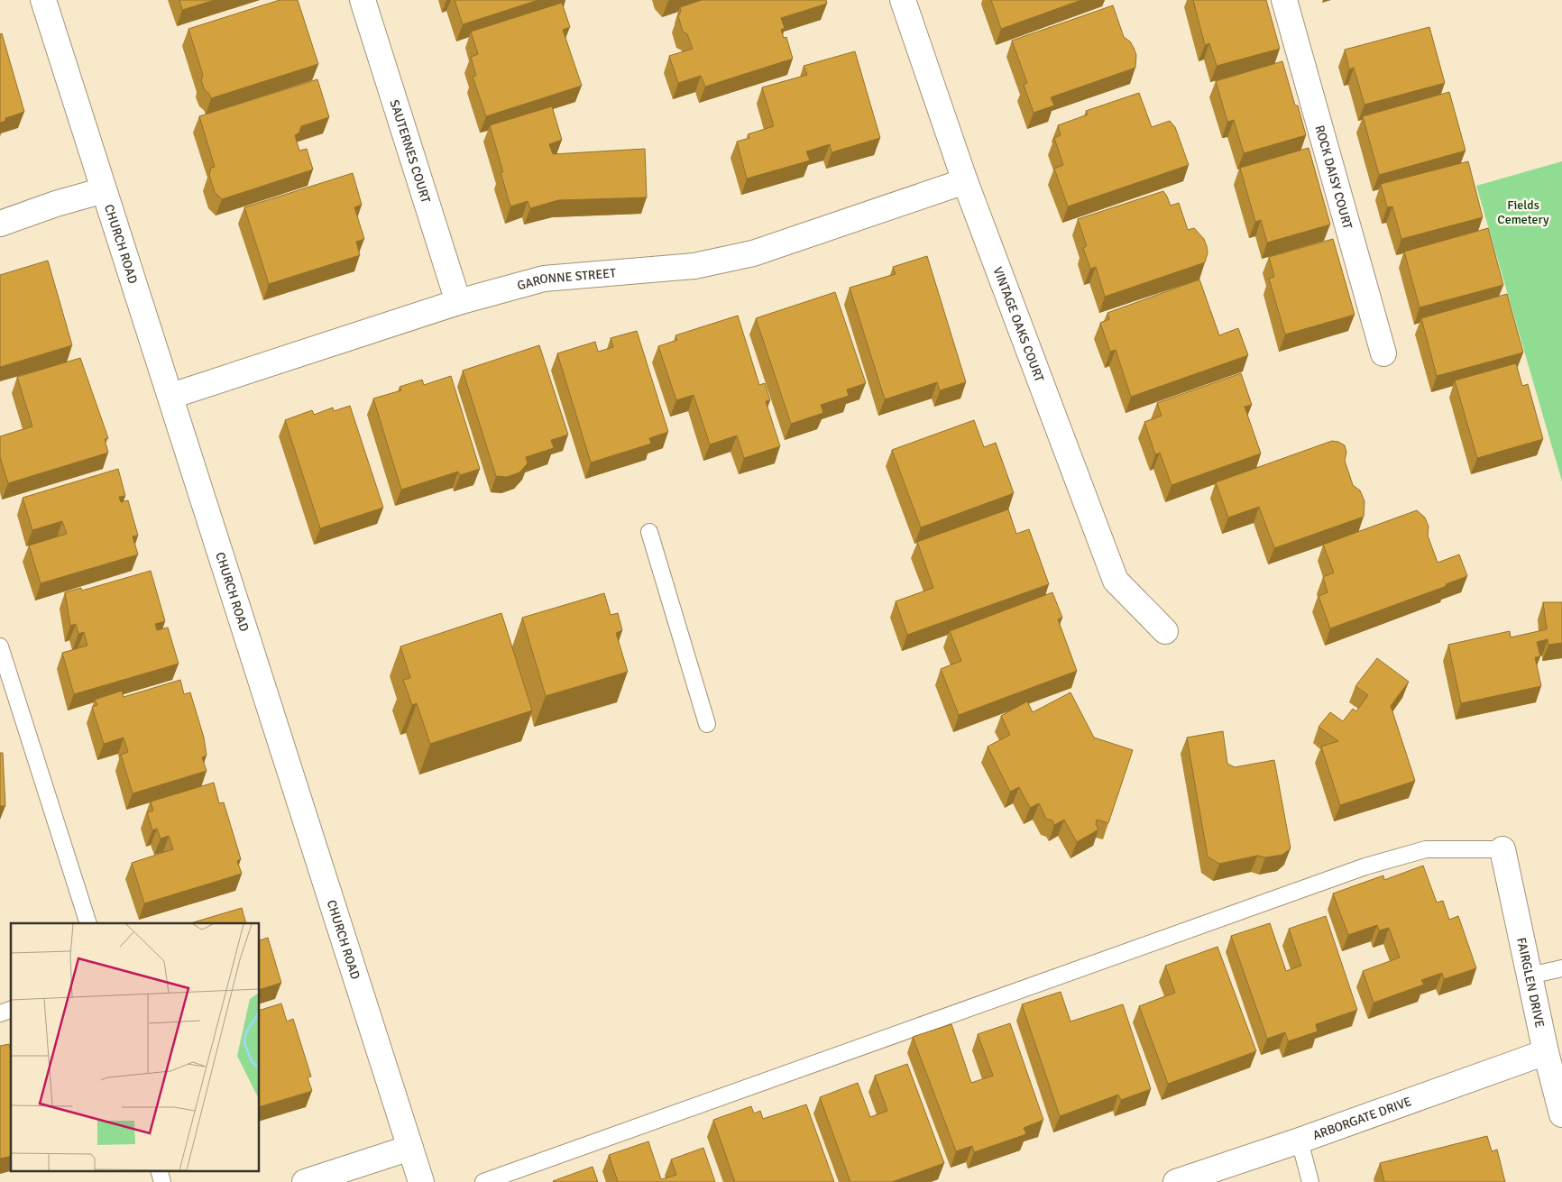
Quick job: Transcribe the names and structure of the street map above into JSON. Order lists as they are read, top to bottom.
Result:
{
  "streets": {
    "street": [
      "SAUTERNES COURT",
      "ROCK DAISY COURT",
      "CHURCH ROAD",
      "GARONNE STREET",
      "VINTAGE OAKS COURT",
      "FAIRGLEN DRIVE",
      "ARBORGATE DRIVE"
    ]
  },
  "crossings": [
    ["SAUTERNES COURT", "GARONNE STREET"],
    ["CHURCH ROAD", "GARONNE STREET"],
    ["GARONNE STREET", "VINTAGE OAKS COURT"],
    ["FAIRGLEN DRIVE", "ARBORGATE DRIVE"]
  ],
  "parks": ["Fields Cemetery"]
}
